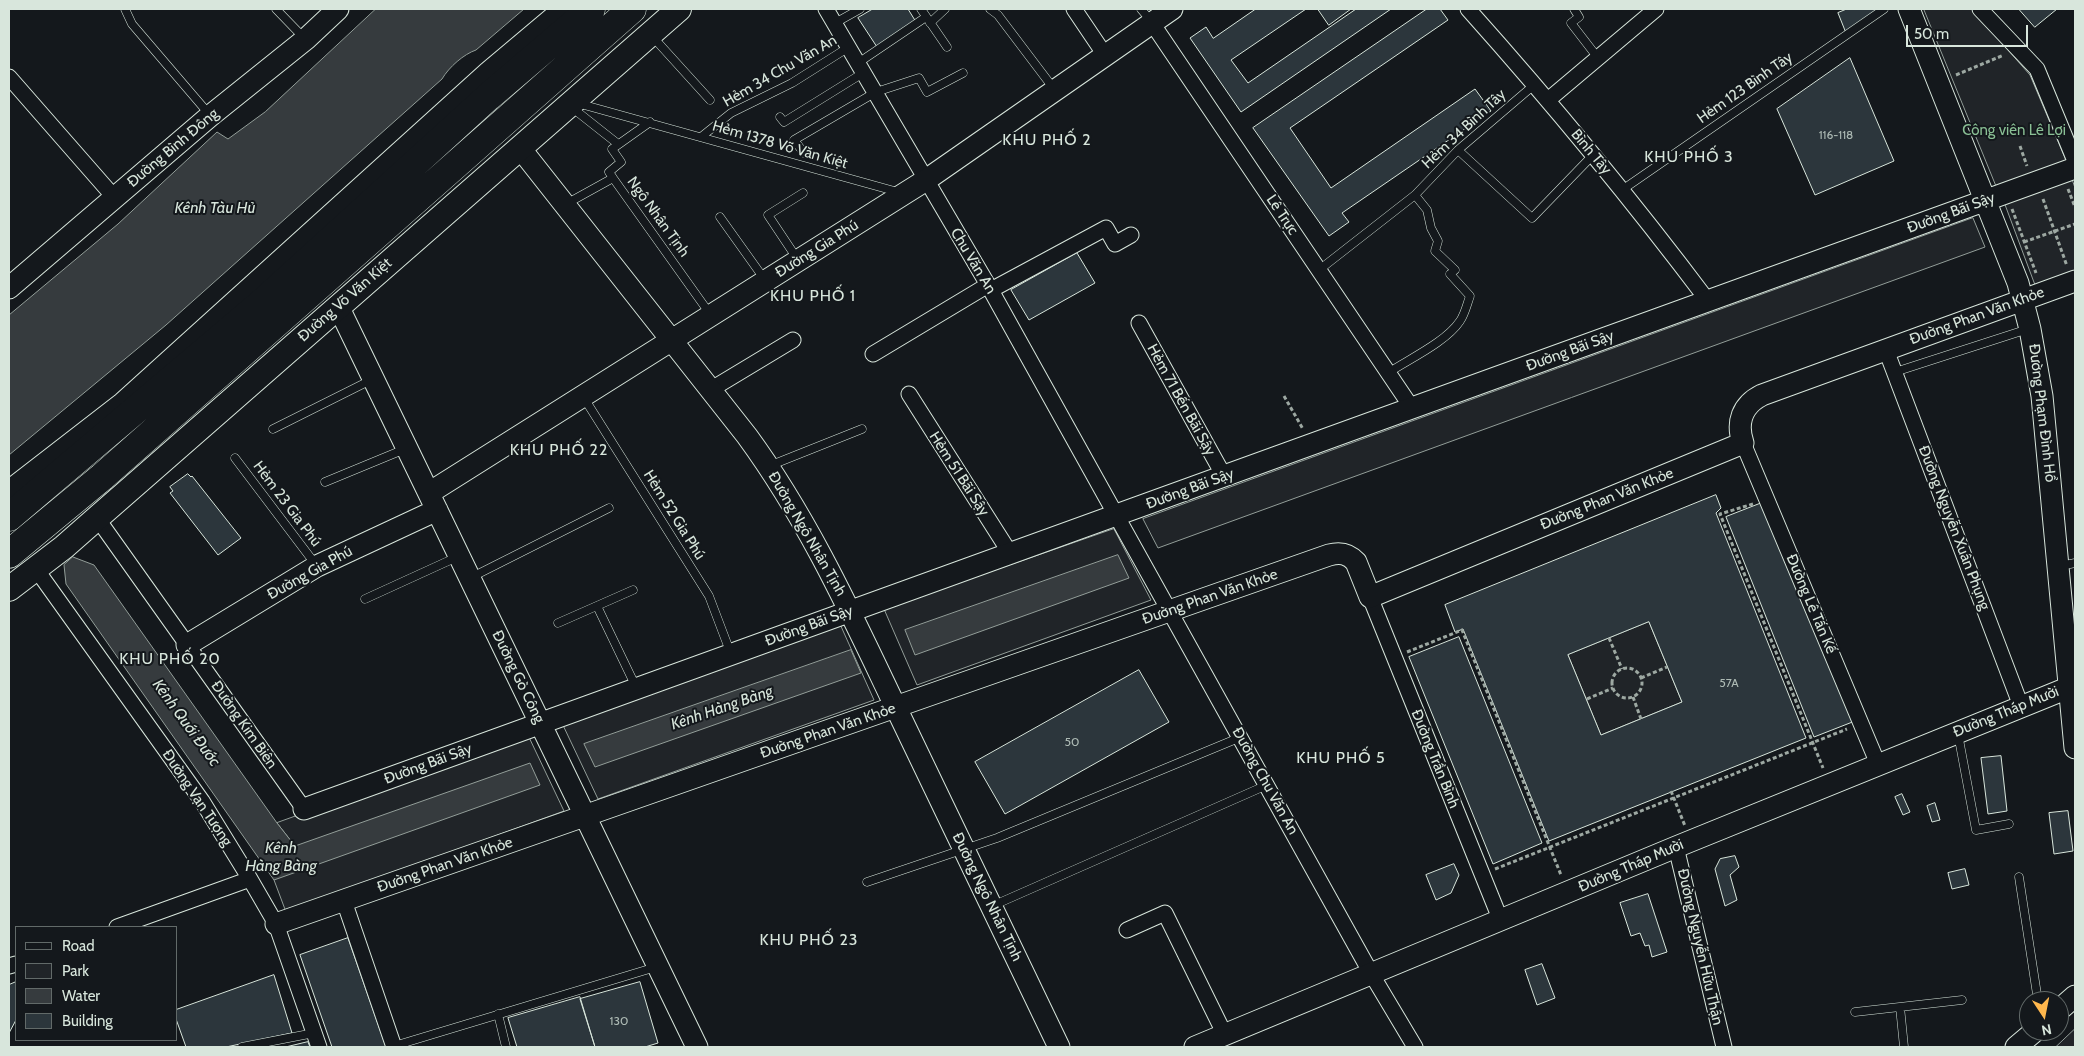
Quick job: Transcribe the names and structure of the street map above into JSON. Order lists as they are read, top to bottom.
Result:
{
  "streets": {
    "highway": ["Đường Võ Văn Kiệt"],
    "street": [
      "Đường Bình Đông",
      "Bình Tây",
      "Đường Bãi Sậy",
      "Lê Trực",
      "Đường Gia Phú",
      "Chu Văn An",
      "Đường Phan Văn Khỏe",
      "Hẻm 71 Bến Bãi Sậy",
      "Đường Phạm Đình Hổ",
      "Hẻm 51 Bãi Sậy",
      "Đường Nguyễn Xuân Phụng",
      "Đường Ngô Nhân Tịnh",
      "Đường Lê Tấn Kế",
      "Đường Gò Công",
      "Đường Tháp Mười",
      "Đường Kim Biên",
      "Đường Trần Bình",
      "Đường Chu Văn An",
      "Đường Vạn Tượng",
      "Đường Nguyễn Hữu Thận"
    ],
    "lane": [
      "Hẻm 34 Chu Văn An",
      "Hẻm 123 Bình Tây",
      "Hẻm 34 Bình Tây",
      "Hẻm 1378 Võ Văn Kiệt",
      "Ngô Nhân Tịnh",
      "Hẻm 23 Gia Phú",
      "Hẻm 52 Gia Phú"
    ]
  },
  "crossings": [
    ["Hẻm 34 Chu Văn An", "Hẻm 1378 Võ Văn Kiệt"],
    ["Hẻm 34 Chu Văn An", "Chu Văn An"],
    ["Hẻm 123 Bình Tây", "Bình Tây"],
    ["Hẻm 34 Bình Tây", "Bình Tây"],
    ["Hẻm 34 Bình Tây", "Lê Trực"],
    ["Hẻm 1378 Võ Văn Kiệt", "Đường Gia Phú"],
    ["Hẻm 1378 Võ Văn Kiệt", "Đường Võ Văn Kiệt"],
    ["Bình Tây", "Đường Bãi Sậy"],
    ["Đường Bãi Sậy", "Lê Trực"],
    ["Đường Bãi Sậy", "Chu Văn An"],
    ["Đường Bãi Sậy", "Hẻm 71 Bến Bãi Sậy"],
    ["Đường Bãi Sậy", "Đường Phạm Đình Hổ"],
    ["Đường Bãi Sậy", "Hẻm 51 Bãi Sậy"],
    ["Đường Bãi Sậy", "Hẻm 52 Gia Phú"],
    ["Đường Bãi Sậy", "Đường Ngô Nhân Tịnh"],
    ["Đường Bãi Sậy", "Đường Gò Công"],
    ["Đường Bãi Sậy", "Đường Kim Biên"],
    ["Đường Bãi Sậy", "Đường Chu Văn An"],
    ["Lê Trực", "Đường Gia Phú"],
    ["Ngô Nhân Tịnh", "Đường Gia Phú"],
    ["Ngô Nhân Tịnh", "Đường Ngô Nhân Tịnh"],
    ["Đường Gia Phú", "Chu Văn An"],
    ["Đường Gia Phú", "Hẻm 23 Gia Phú"],
    ["Đường Gia Phú", "Hẻm 52 Gia Phú"],
    ["Đường Gia Phú", "Đường Ngô Nhân Tịnh"],
    ["Đường Gia Phú", "Đường Gò Công"],
    ["Đường Gia Phú", "Đường Kim Biên"],
    ["Chu Văn An", "Đường Chu Văn An"],
    ["Đường Võ Văn Kiệt", "Đường Ngô Nhân Tịnh"],
    ["Đường Võ Văn Kiệt", "Đường Gò Công"],
    ["Đường Võ Văn Kiệt", "Đường Kim Biên"],
    ["Đường Võ Văn Kiệt", "Đường Vạn Tượng"],
    ["Đường Phan Văn Khỏe", "Đường Phạm Đình Hổ"],
    ["Đường Phan Văn Khỏe", "Đường Nguyễn Xuân Phụng"],
    ["Đường Phan Văn Khỏe", "Đường Ngô Nhân Tịnh"],
    ["Đường Phan Văn Khỏe", "Đường Lê Tấn Kế"],
    ["Đường Phan Văn Khỏe", "Đường Gò Công"],
    ["Đường Phan Văn Khỏe", "Đường Trần Bình"],
    ["Đường Phan Văn Khỏe", "Đường Chu Văn An"],
    ["Đường Phan Văn Khỏe", "Đường Vạn Tượng"],
    ["Đường Phạm Đình Hổ", "Đường Tháp Mười"],
    ["Đường Nguyễn Xuân Phụng", "Đường Tháp Mười"],
    ["Đường Lê Tấn Kế", "Đường Tháp Mười"],
    ["Đường Tháp Mười", "Đường Trần Bình"],
    ["Đường Tháp Mười", "Đường Chu Văn An"],
    ["Đường Tháp Mười", "Đường Nguyễn Hữu Thận"]
  ],
  "districts": [
    "KHU PHỐ 2",
    "KHU PHỐ 3",
    "KHU PHỐ 1",
    "KHU PHỐ 22",
    "KHU PHỐ 20",
    "KHU PHỐ 5",
    "KHU PHỐ 23"
  ],
  "water": ["Kênh Tàu Hủ", "Kênh Hàng Bàng", "Kênh Quới Đước"],
  "parks": ["Công viên Lê Lợi"],
  "house_numbers": [
    "116-118",
    "57A",
    "50",
    "130"
  ],
  "legend": [
    "Road",
    "Park",
    "Water",
    "Building"
  ],
  "scale_bar": "50 m",
  "north": "bottom"
}
